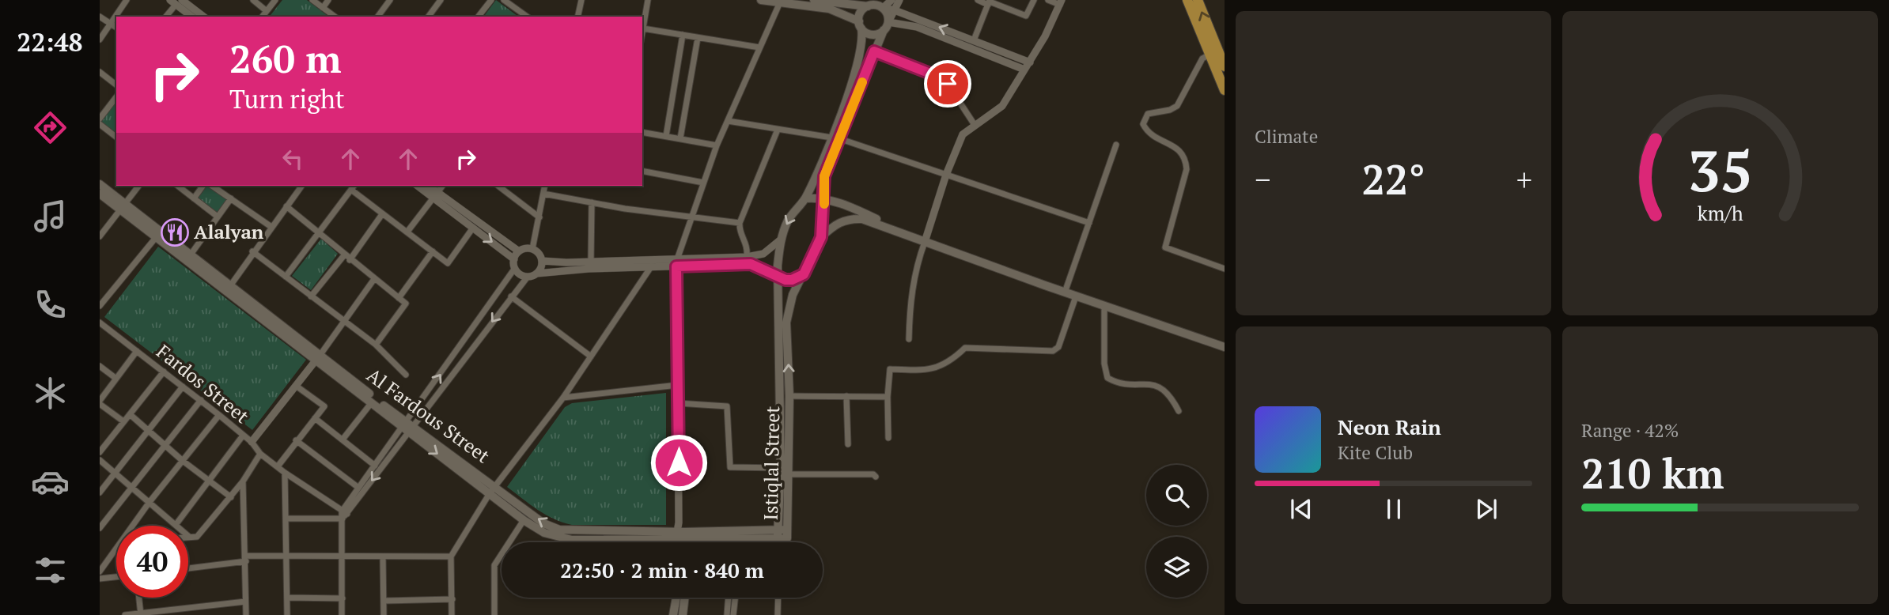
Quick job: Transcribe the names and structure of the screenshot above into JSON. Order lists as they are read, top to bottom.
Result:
{
  "streets": {
    "main road": ["Al Fardous Street", "Istiqlal Street"],
    "street": ["Fardos Street"]
  },
  "crossings": [
    ["Fardos Street", "Al Fardous Street"],
    ["Al Fardous Street", "Istiqlal Street"]
  ],
  "places": {
    "restaurant": ["Alalyan"]
  },
  "page": {
    "tabs": "22:48",
    "tile": [
      "Climate",
      ["Range · 42%", "210 km"]
    ],
    "turn": ["260 m", "Turn right"],
    "heat": ["−", "22°", "+"],
    "song": ["Neon Rain", "Kite Club"],
    "limit": "40",
    "trip": "22:50 · 2 min · 840 m",
    "gauge": ["35", "km/h"]
  }
}
